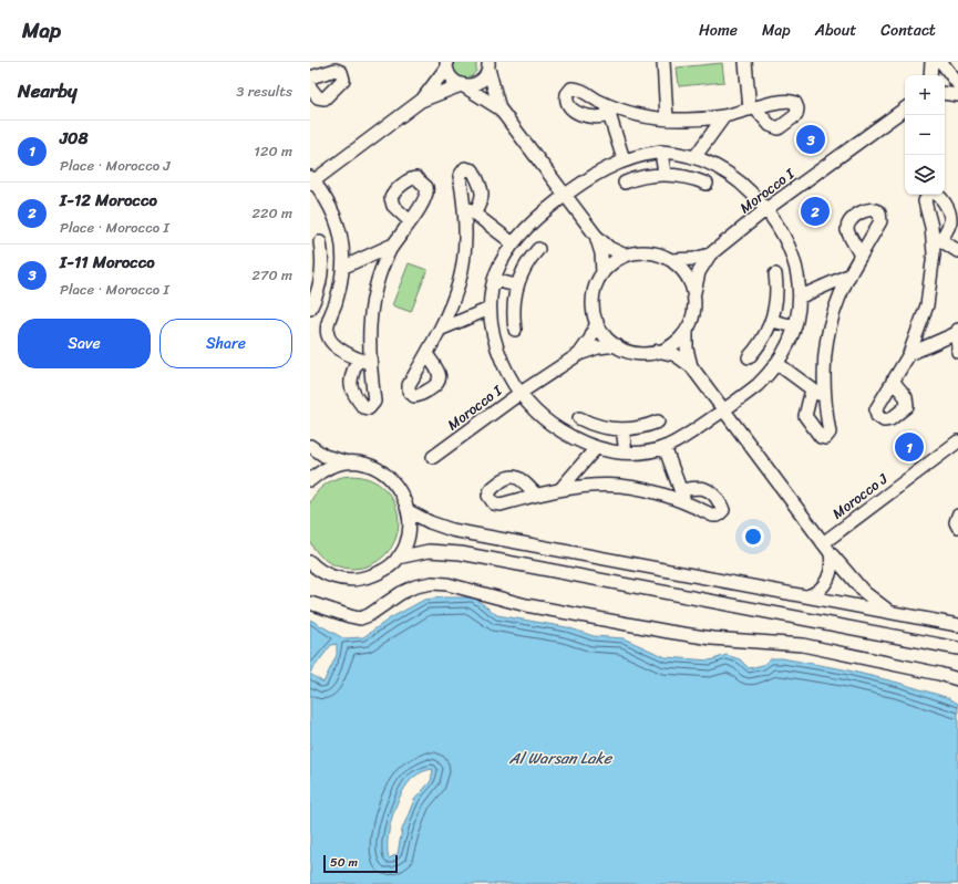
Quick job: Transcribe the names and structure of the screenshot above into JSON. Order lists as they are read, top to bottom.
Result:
{
  "streets": {
    "street": ["Morocco I", "Morocco J"]
  },
  "water": ["Al Warsan Lake"],
  "scale_bar": "50 m",
  "page": {
    "header": "Map",
    "nav": [
      "Home",
      "Map",
      "About",
      "Contact"
    ],
    "heading": ["Nearby", "3 results"],
    "map_buttons": ["+", "−"],
    "list": [
      {
        "mark": "1",
        "name": "J08",
        "note": "Place · Morocco J",
        "value": "120 m"
      },
      {
        "mark": "2",
        "name": "I-12 Morocco",
        "note": "Place · Morocco I",
        "value": "220 m"
      },
      {
        "mark": "3",
        "name": "I-11 Morocco",
        "note": "Place · Morocco I",
        "value": "270 m"
      }
    ],
    "pins": ["3", "2", "1"],
    "buttons": ["Save", "Share"],
    "scale": "50 m"
  }
}
